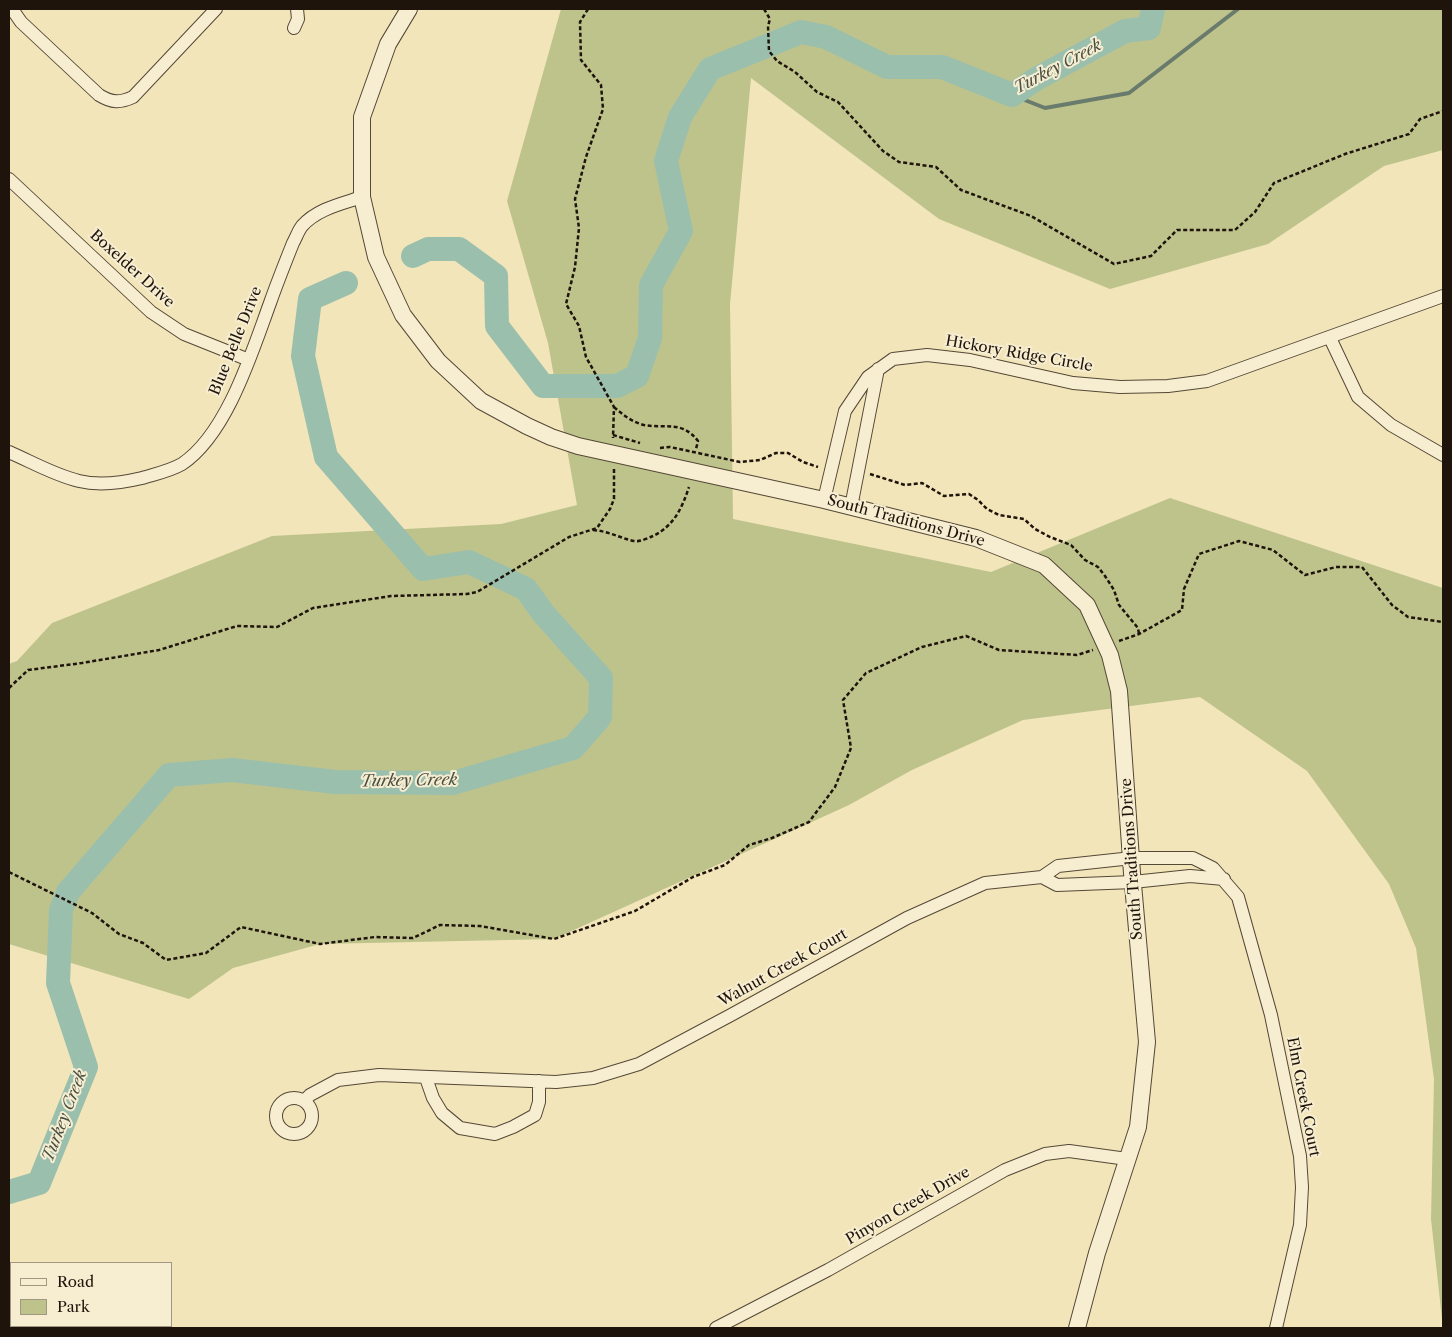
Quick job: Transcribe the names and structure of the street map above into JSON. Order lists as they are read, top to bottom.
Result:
{
  "streets": {
    "street": [
      "Boxelder Drive",
      "Blue Belle Drive",
      "Hickory Ridge Circle",
      "South Traditions Drive",
      "Walnut Creek Court",
      "Elm Creek Court",
      "Pinyon Creek Drive"
    ]
  },
  "crossings": [
    ["Boxelder Drive", "Blue Belle Drive"],
    ["Blue Belle Drive", "South Traditions Drive"],
    ["Hickory Ridge Circle", "South Traditions Drive"],
    ["South Traditions Drive", "Walnut Creek Court"],
    ["South Traditions Drive", "Elm Creek Court"],
    ["South Traditions Drive", "Pinyon Creek Drive"],
    ["Walnut Creek Court", "Elm Creek Court"]
  ],
  "water": ["Turkey Creek"],
  "legend": ["Road", "Park"]
}
